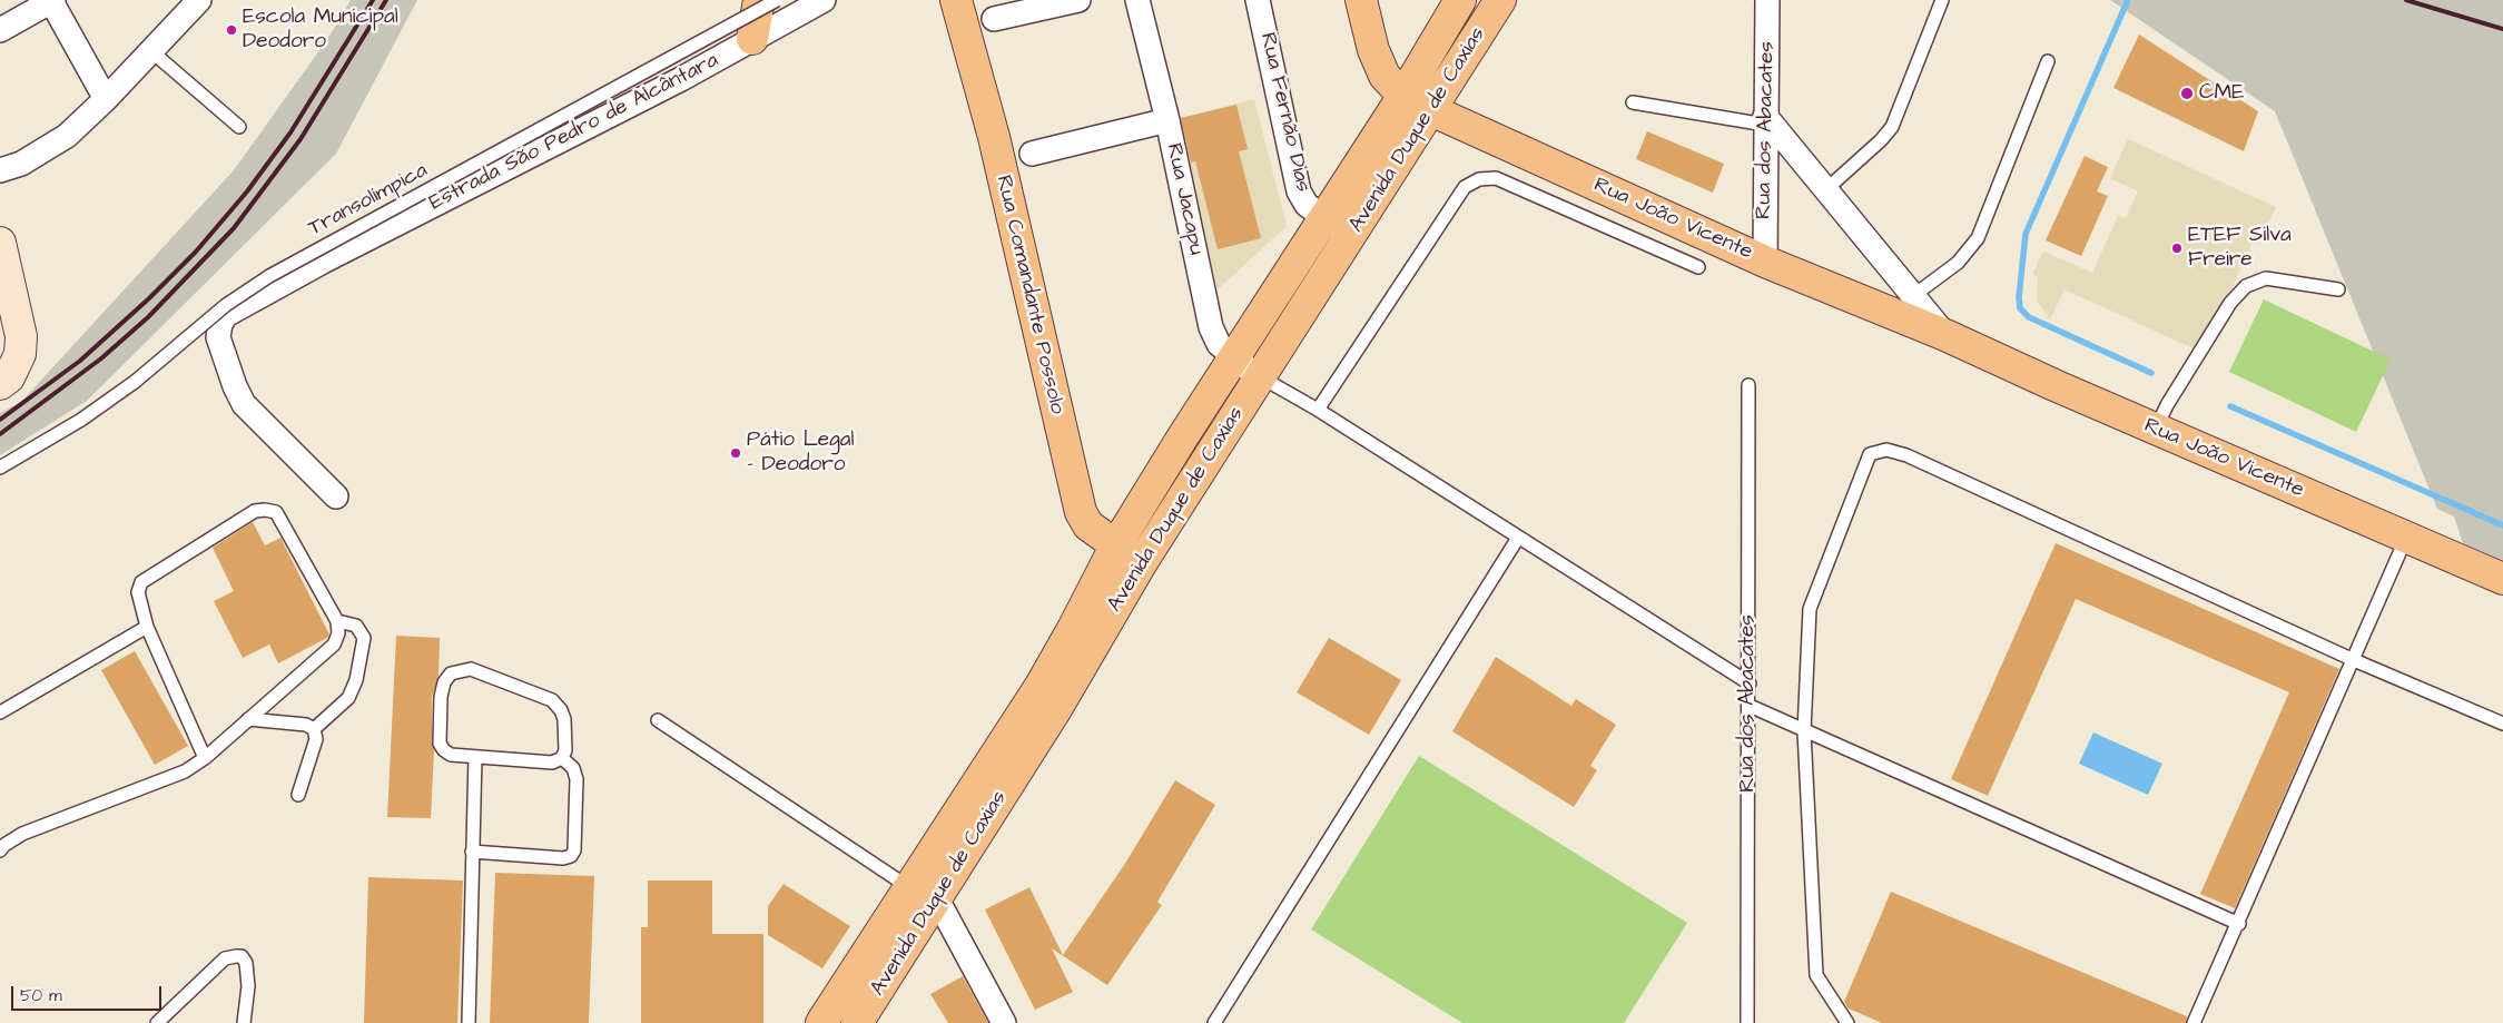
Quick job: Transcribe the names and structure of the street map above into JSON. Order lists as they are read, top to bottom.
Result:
{
  "streets": {
    "main road": ["Avenida Duque de Caxias", "Rua João Vicente", "Rua Comandante Possolo"],
    "street": [
      "Rua Fernão Dias",
      "Rua dos Abacates",
      "Estrada São Pedro de Alcântara",
      "Rua Jacapu"
    ],
    "lane": ["Transolímpica"]
  },
  "crossings": [
    ["Rua Fernão Dias", "Avenida Duque de Caxias"],
    ["Avenida Duque de Caxias", "Rua Jacapu"],
    ["Avenida Duque de Caxias", "Rua João Vicente"],
    ["Avenida Duque de Caxias", "Rua Comandante Possolo"],
    ["Rua dos Abacates", "Rua João Vicente"]
  ],
  "places": [
    "Escola Municipal Deodoro",
    "CME",
    "ETEF Silva Freire",
    "Pátio Legal - Deodoro"
  ],
  "scale_bar": "50 m"
}
